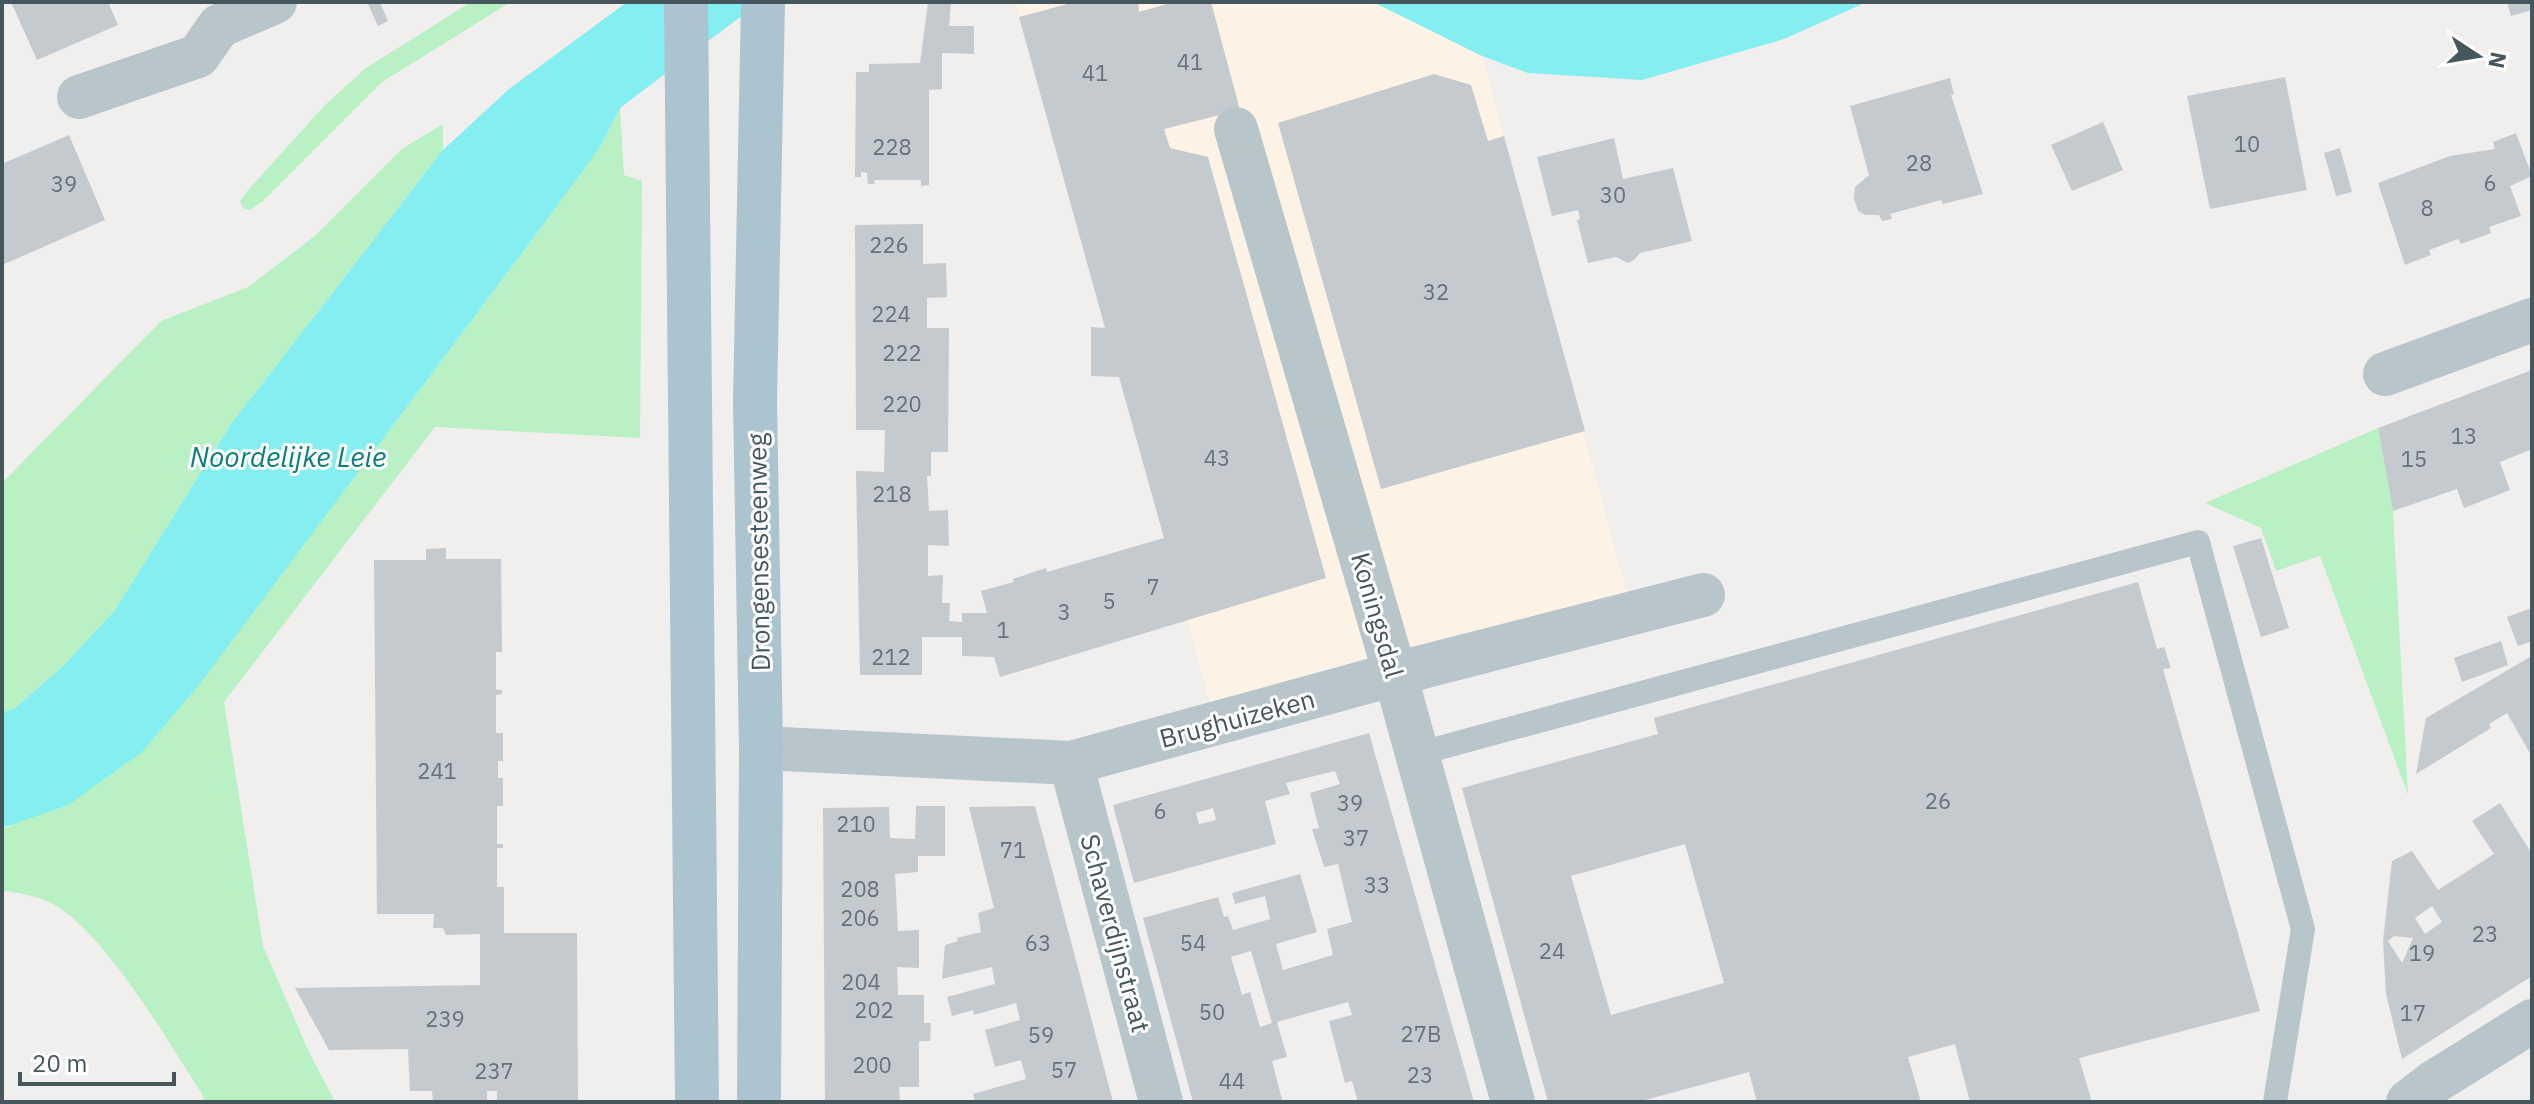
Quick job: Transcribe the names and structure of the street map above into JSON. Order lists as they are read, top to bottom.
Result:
{
  "streets": {
    "main road": ["Drongensesteenweg"],
    "street": ["Koningsdal", "Brughuizeken", "Schaverdijnstraat"]
  },
  "crossings": [
    ["Drongensesteenweg", "Brughuizeken"],
    ["Koningsdal", "Brughuizeken"],
    ["Brughuizeken", "Schaverdijnstraat"]
  ],
  "water": ["Noordelijke Leie"],
  "house_numbers": [
    "41",
    "41",
    "10",
    "228",
    "28",
    "6",
    "39",
    "30",
    "8",
    "226",
    "32",
    "224",
    "222",
    "220",
    "13",
    "43",
    "15",
    "218",
    "7",
    "5",
    "3",
    "1",
    "212",
    "241",
    "26",
    "39",
    "6",
    "210",
    "37",
    "71",
    "33",
    "208",
    "206",
    "23",
    "63",
    "54",
    "24",
    "19",
    "204",
    "202",
    "50",
    "17",
    "239",
    "27B",
    "59",
    "200",
    "57",
    "237",
    "23",
    "44"
  ],
  "scale_bar": "20 m",
  "north": "right"
}
